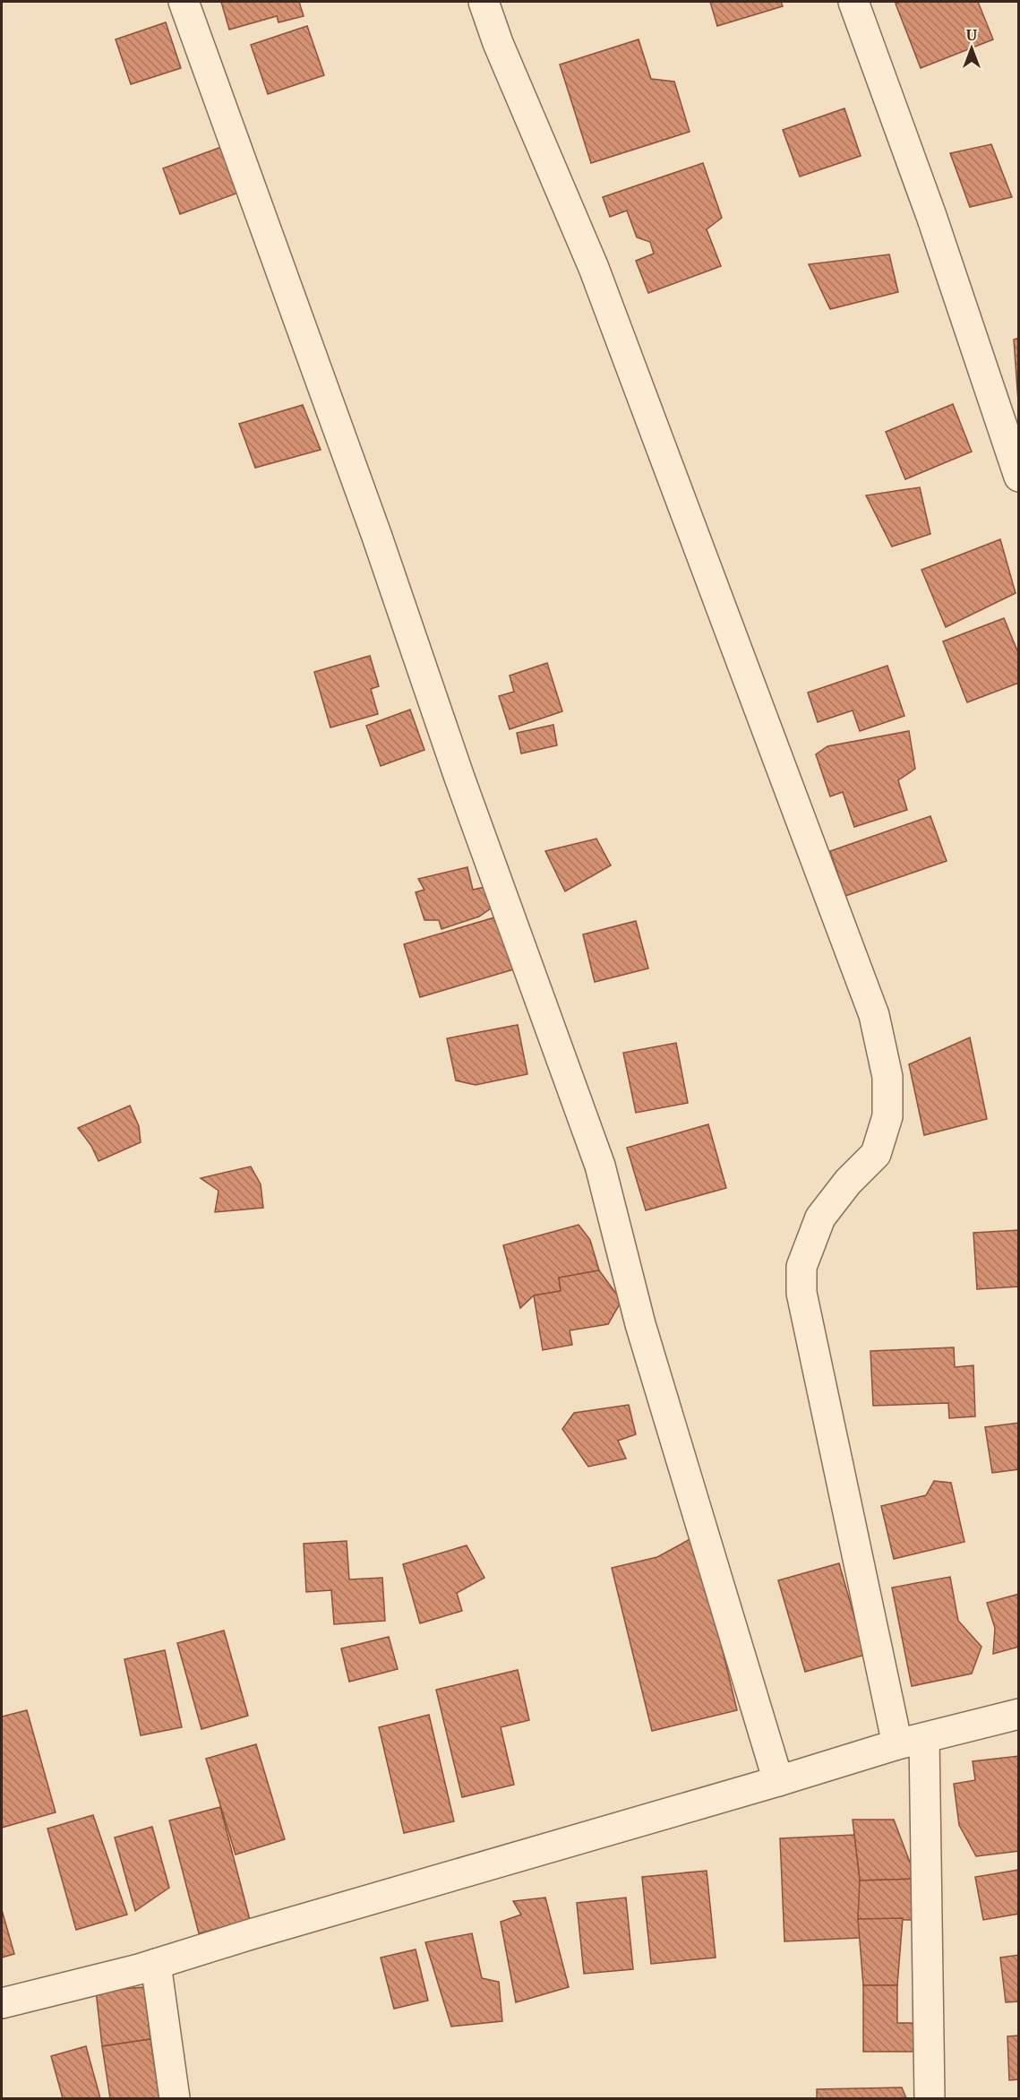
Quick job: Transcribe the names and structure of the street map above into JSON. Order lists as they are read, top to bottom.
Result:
{
  "north": "top"
}
